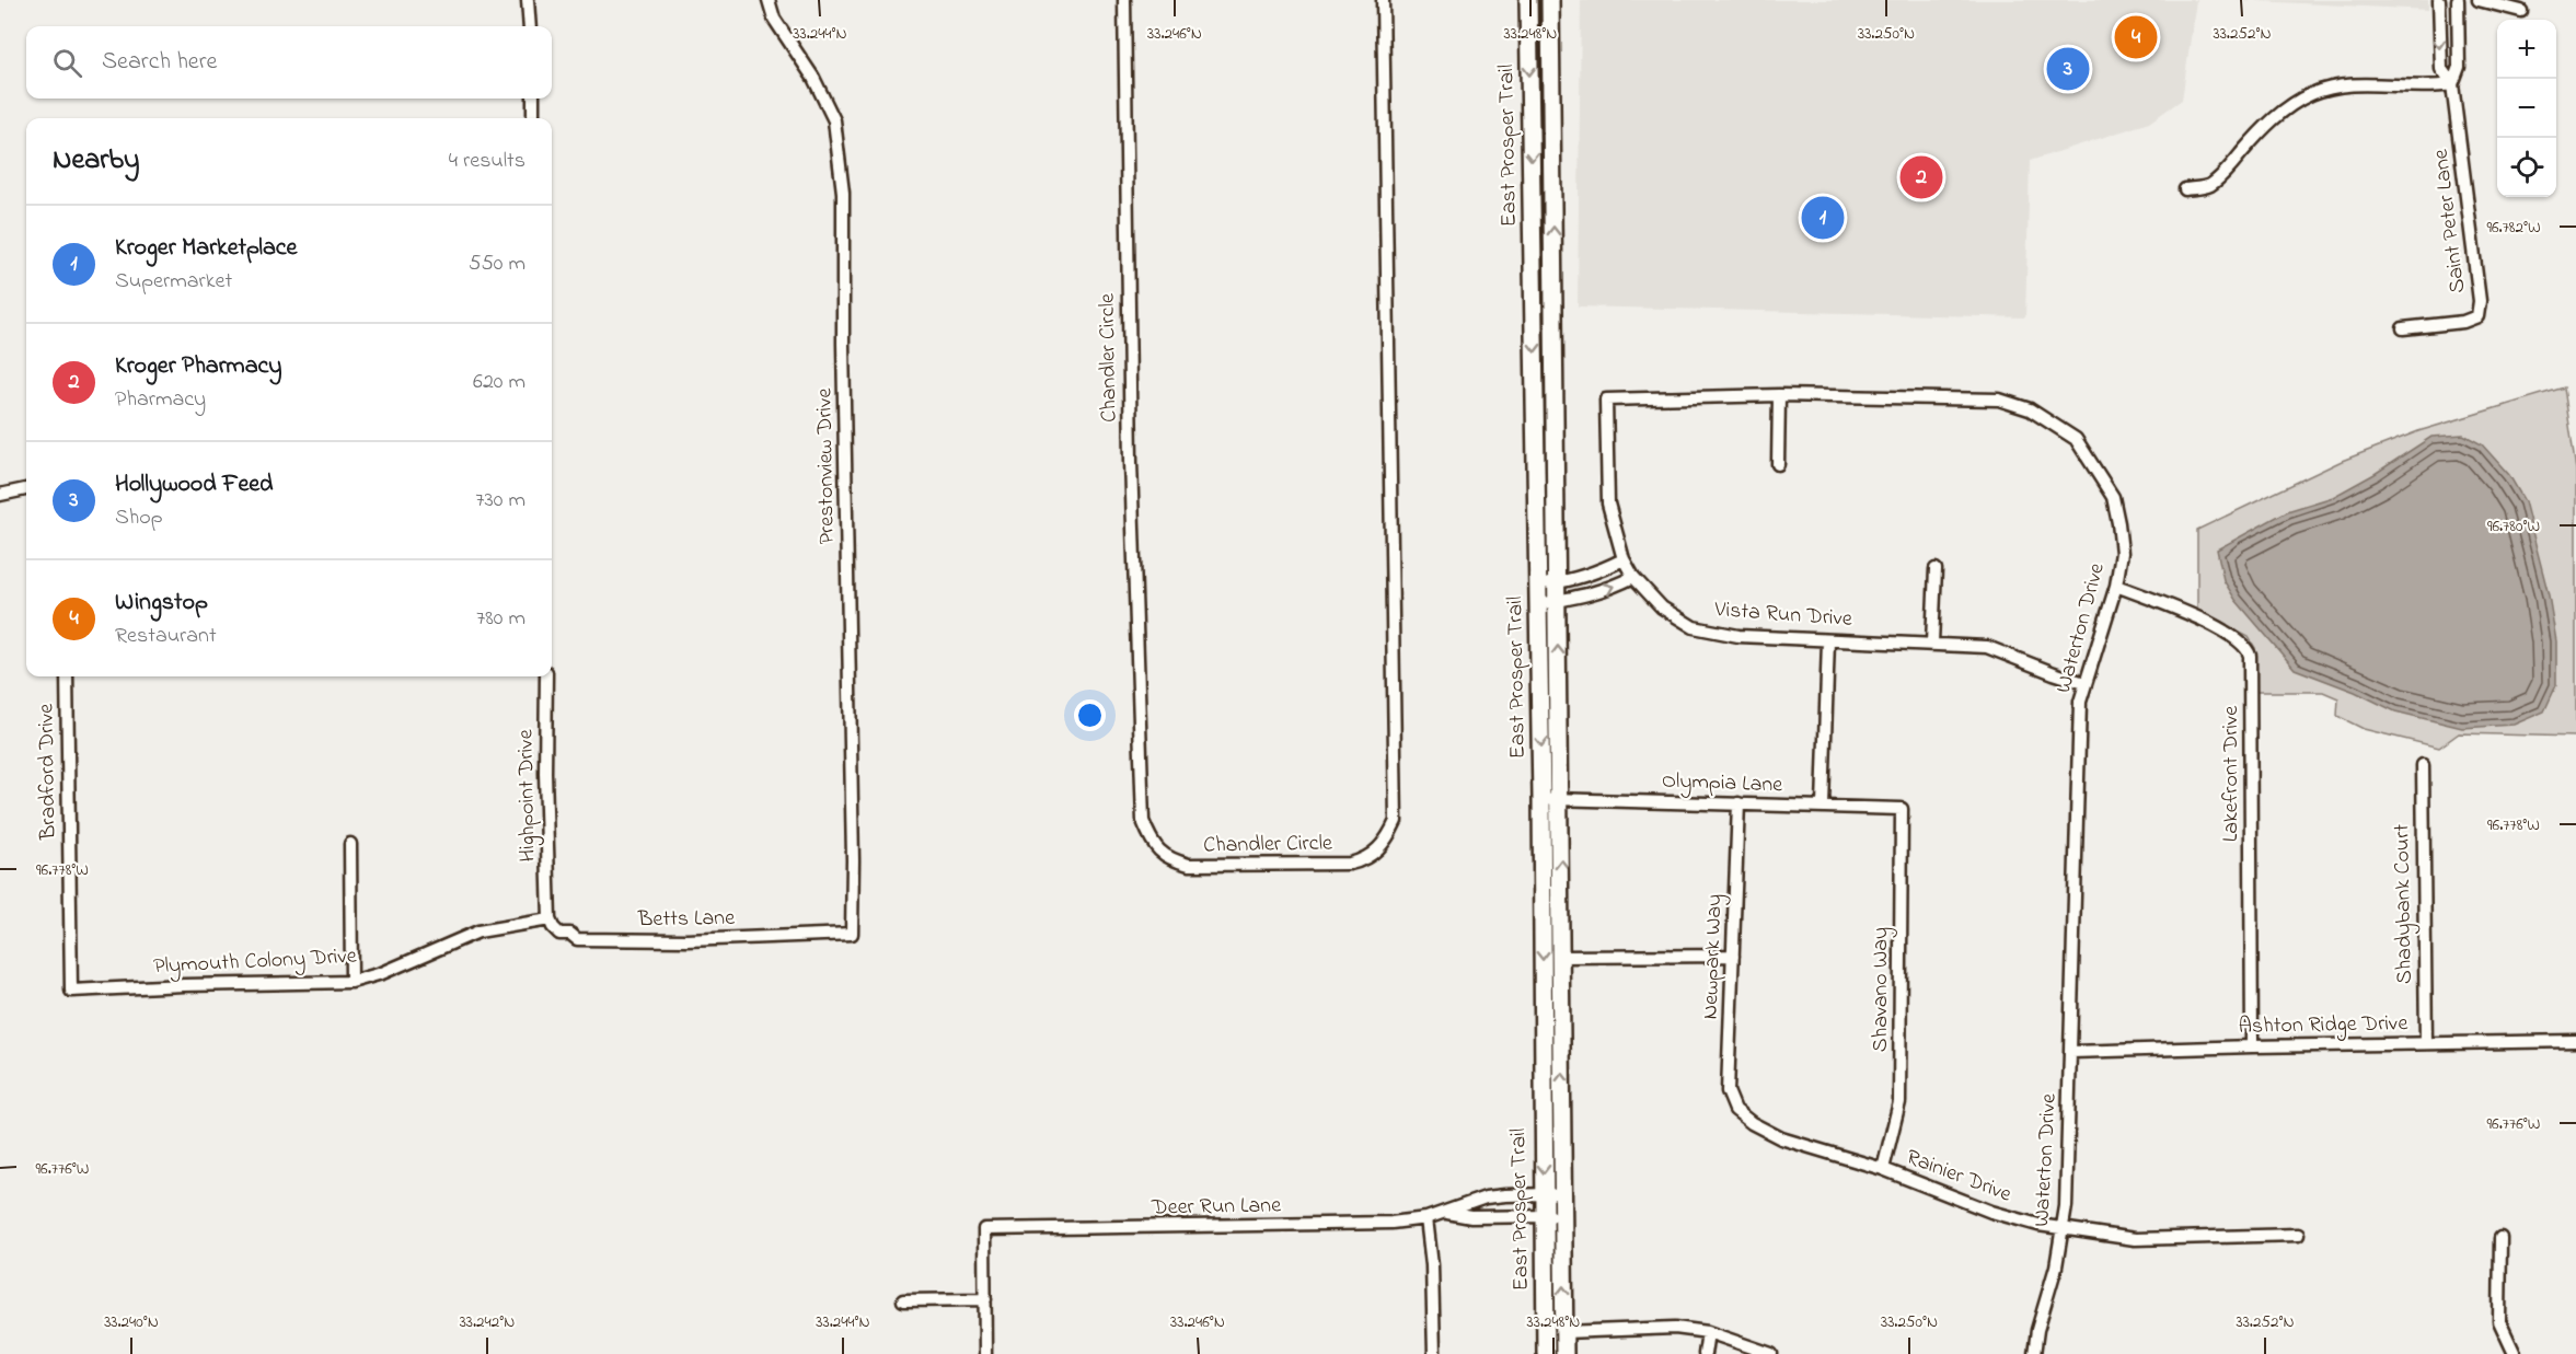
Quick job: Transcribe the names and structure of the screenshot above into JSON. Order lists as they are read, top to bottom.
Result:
{
  "streets": {
    "main road": ["East Prosper Trail"],
    "street": [
      "Saint Peter Lane",
      "Chandler Circle",
      "Prestonview Drive",
      "Vista Run Drive",
      "Waterton Drive",
      "Bradford Drive",
      "Lakefront Drive",
      "Olympia Lane",
      "Highpoint Drive",
      "Shadybank Court",
      "Betts Lane",
      "Newpark Way",
      "Plymouth Colony Drive",
      "Shavano Way",
      "Ashton Ridge Drive",
      "Rainier Drive",
      "Deer Run Lane"
    ]
  },
  "crossings": [
    ["East Prosper Trail", "Olympia Lane"],
    ["East Prosper Trail", "Deer Run Lane"],
    ["Prestonview Drive", "Betts Lane"],
    ["Vista Run Drive", "Waterton Drive"],
    ["Waterton Drive", "Lakefront Drive"],
    ["Waterton Drive", "Ashton Ridge Drive"],
    ["Waterton Drive", "Rainier Drive"],
    ["Bradford Drive", "Plymouth Colony Drive"],
    ["Lakefront Drive", "Ashton Ridge Drive"],
    ["Olympia Lane", "Newpark Way"],
    ["Olympia Lane", "Shavano Way"],
    ["Highpoint Drive", "Betts Lane"],
    ["Highpoint Drive", "Plymouth Colony Drive"],
    ["Shadybank Court", "Ashton Ridge Drive"],
    ["Betts Lane", "Plymouth Colony Drive"],
    ["Newpark Way", "Rainier Drive"],
    ["Shavano Way", "Rainier Drive"]
  ],
  "page": {
    "pins": [
      "4",
      "3",
      "2",
      "1"
    ],
    "map_buttons": ["+", "−"],
    "search": "Search here",
    "heading": ["Nearby", "4 results"],
    "list": [
      {
        "mark": "1",
        "name": "Kroger Marketplace",
        "note": "Supermarket",
        "value": "550 m"
      },
      {
        "mark": "2",
        "name": "Kroger Pharmacy",
        "note": "Pharmacy",
        "value": "620 m"
      },
      {
        "mark": "3",
        "name": "Hollywood Feed",
        "note": "Shop",
        "value": "730 m"
      },
      {
        "mark": "4",
        "name": "Wingstop",
        "note": "Restaurant",
        "value": "780 m"
      }
    ]
  },
  "coordinates": [
    "33.244°N",
    "33.246°N",
    "33.248°N",
    "33.250°N",
    "33.252°N",
    "96.782°W",
    "96.780°W",
    "96.778°W",
    "96.776°W",
    "33.240°N",
    "33.242°N"
  ]
}
